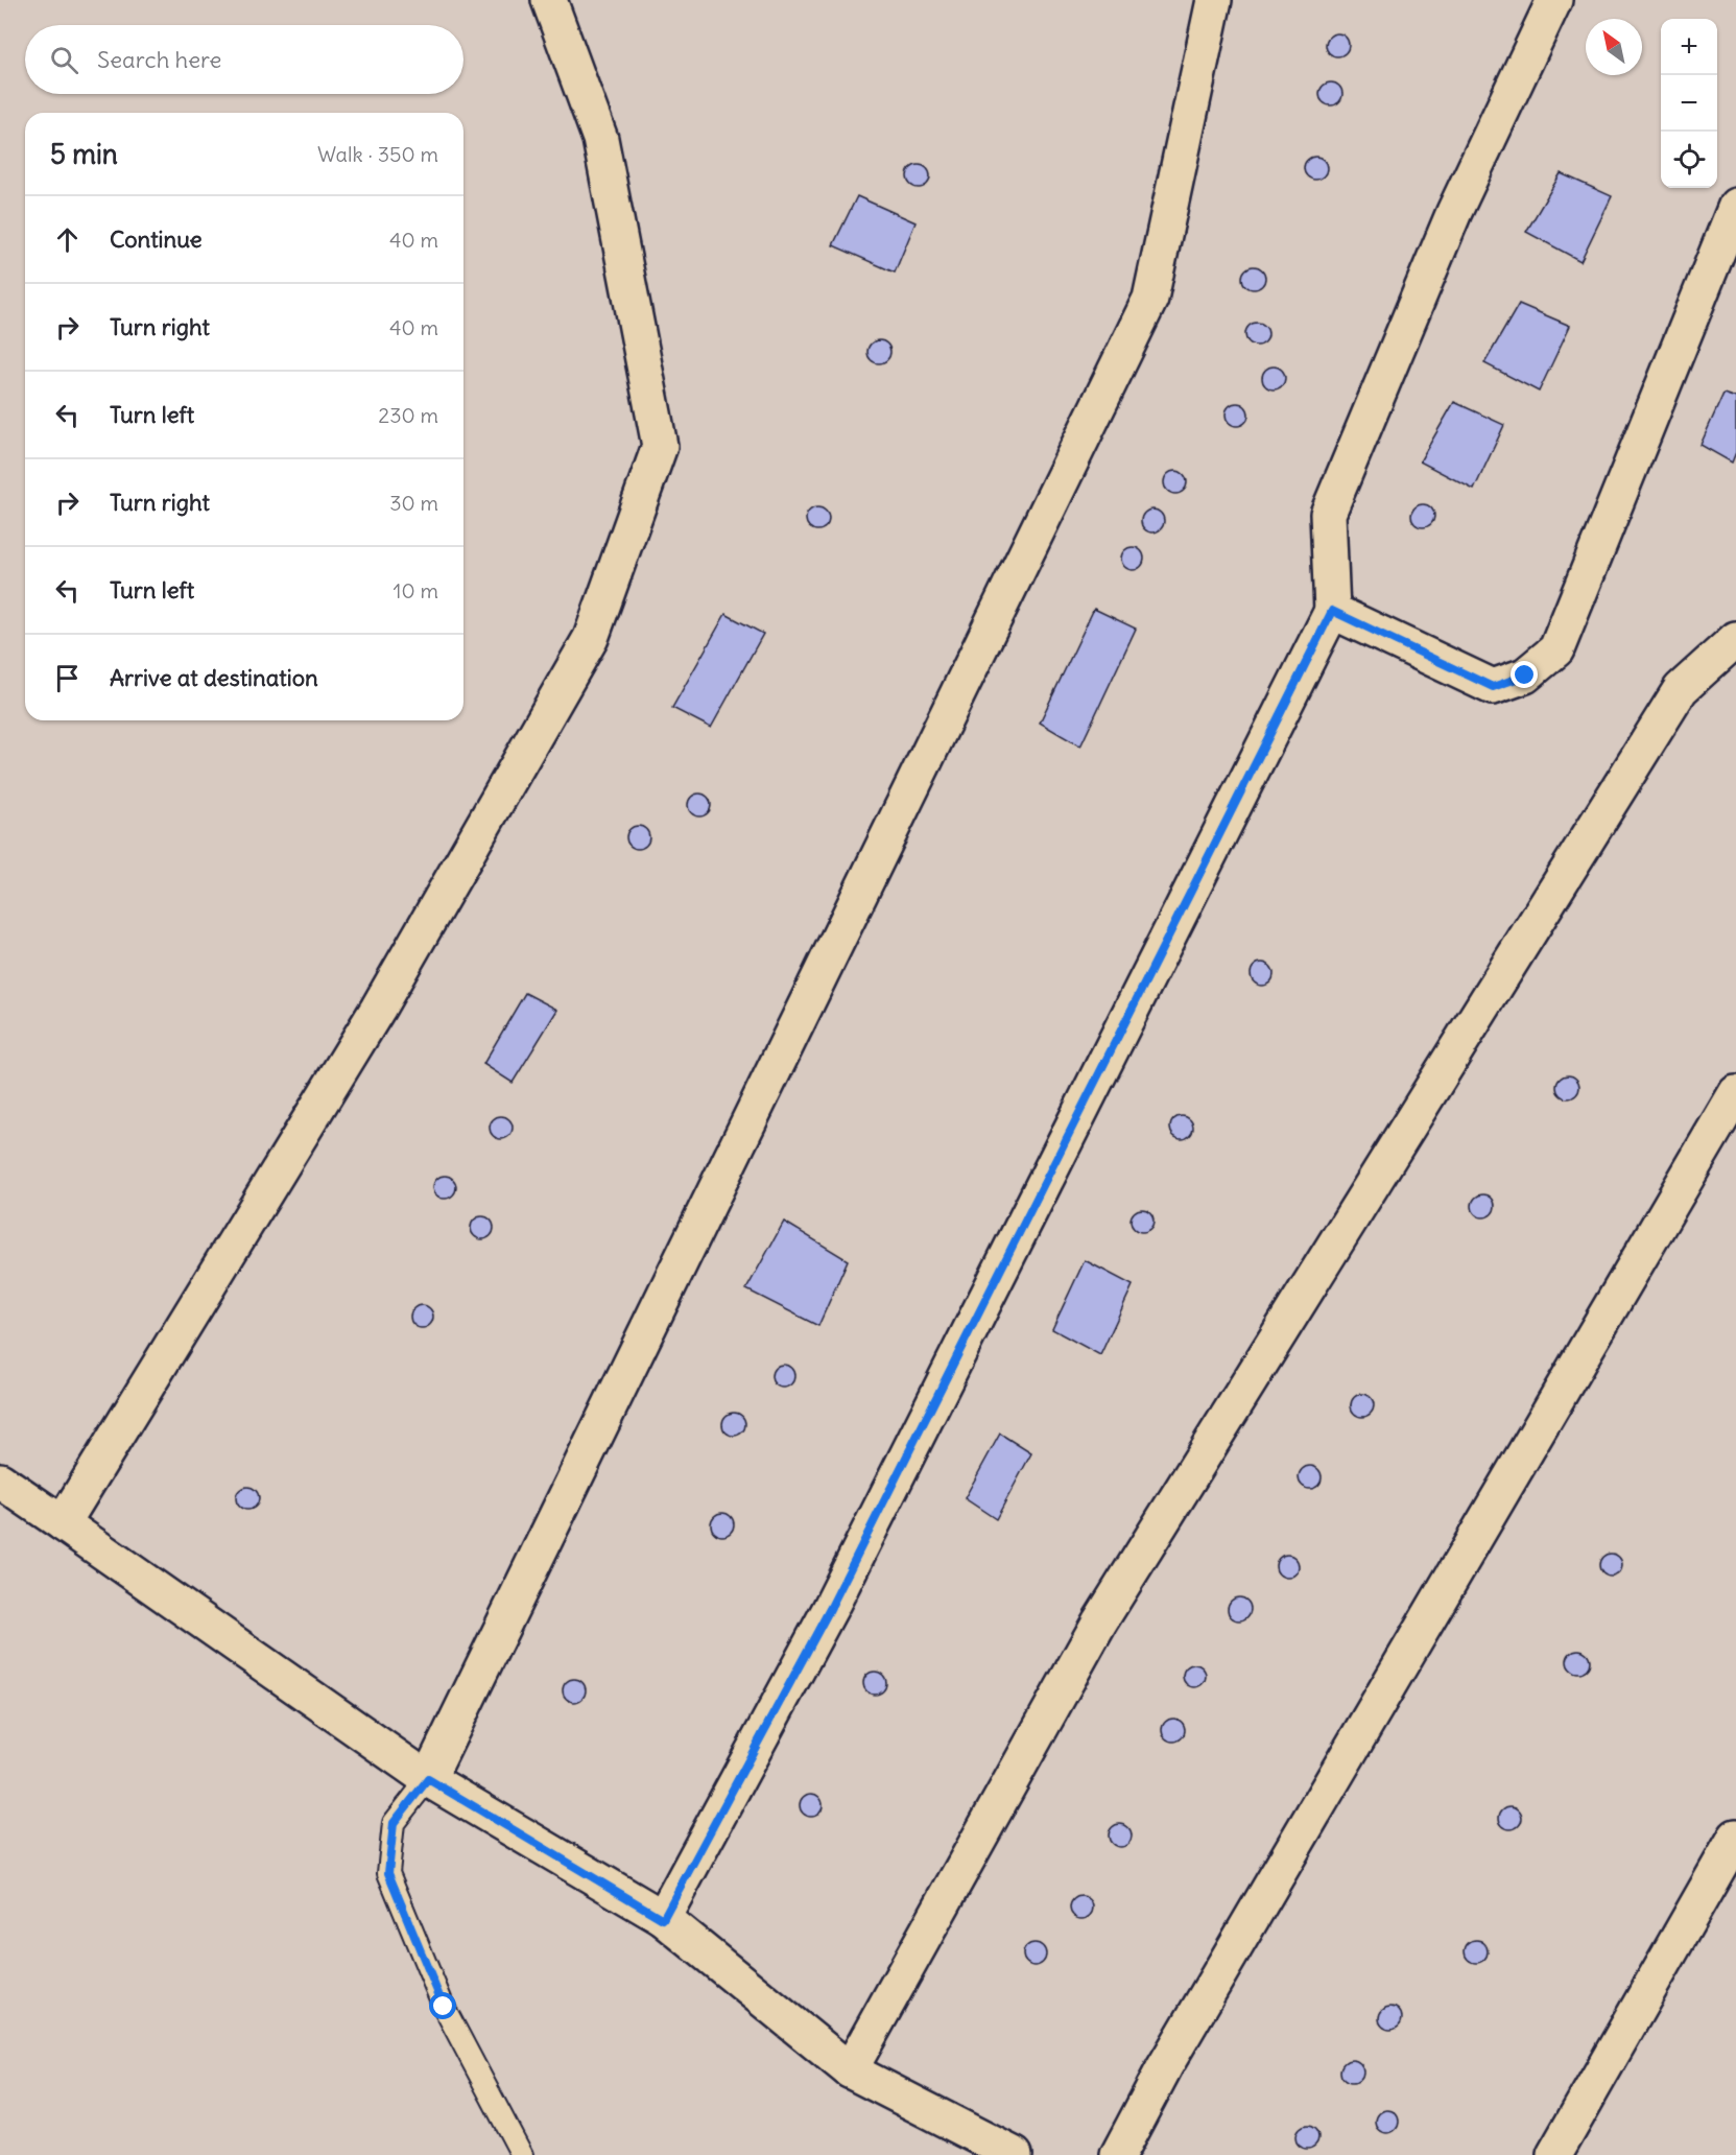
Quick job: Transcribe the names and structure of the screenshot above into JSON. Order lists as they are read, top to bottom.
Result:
{
  "north": "top left",
  "page": {
    "map_buttons": ["+", "−"],
    "search": "Search here",
    "heading": ["5 min", "Walk · 350 m"],
    "list": [
      ["Continue", "40 m"],
      ["Turn right", "40 m"],
      ["Turn left", "230 m"],
      ["Turn right", "30 m"],
      ["Turn left", "10 m"],
      "Arrive at destination"
    ]
  }
}
